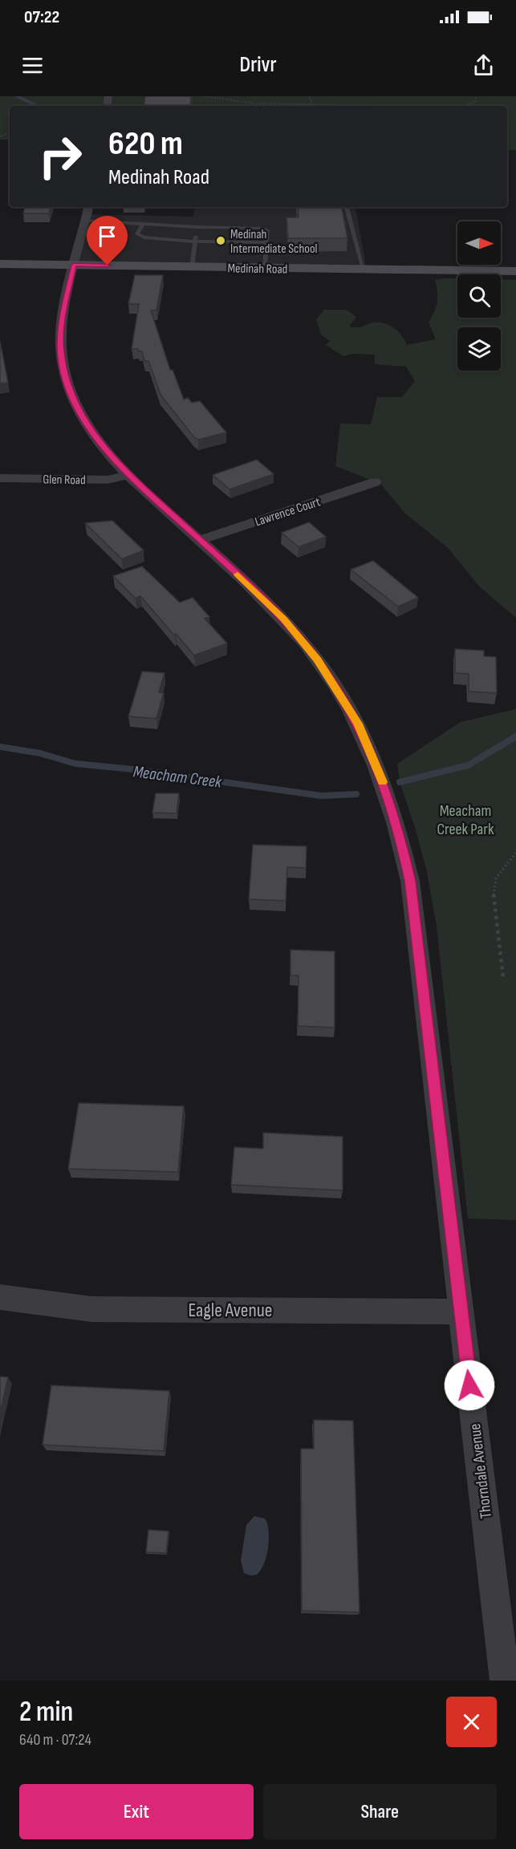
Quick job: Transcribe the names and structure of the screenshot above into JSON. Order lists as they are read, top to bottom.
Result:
{
  "streets": {
    "main road": ["Medinah Road"],
    "street": [
      "Glen Road",
      "Lawrence Court",
      "Eagle Avenue",
      "Thorndale Avenue"
    ]
  },
  "crossings": [
    ["Medinah Road", "Thorndale Avenue"],
    ["Glen Road", "Thorndale Avenue"],
    ["Lawrence Court", "Thorndale Avenue"],
    ["Eagle Avenue", "Thorndale Avenue"]
  ],
  "water": ["Meacham Creek"],
  "parks": ["Meacham Creek Park"],
  "places": ["Medinah Intermediate School"],
  "north": "right",
  "page": {
    "status": "07:22",
    "header": "Drivr",
    "turn": ["620 m", "Medinah Road"],
    "heading": ["2 min", "640 m · 07:24"],
    "buttons": ["Exit", "Share"]
  }
}
